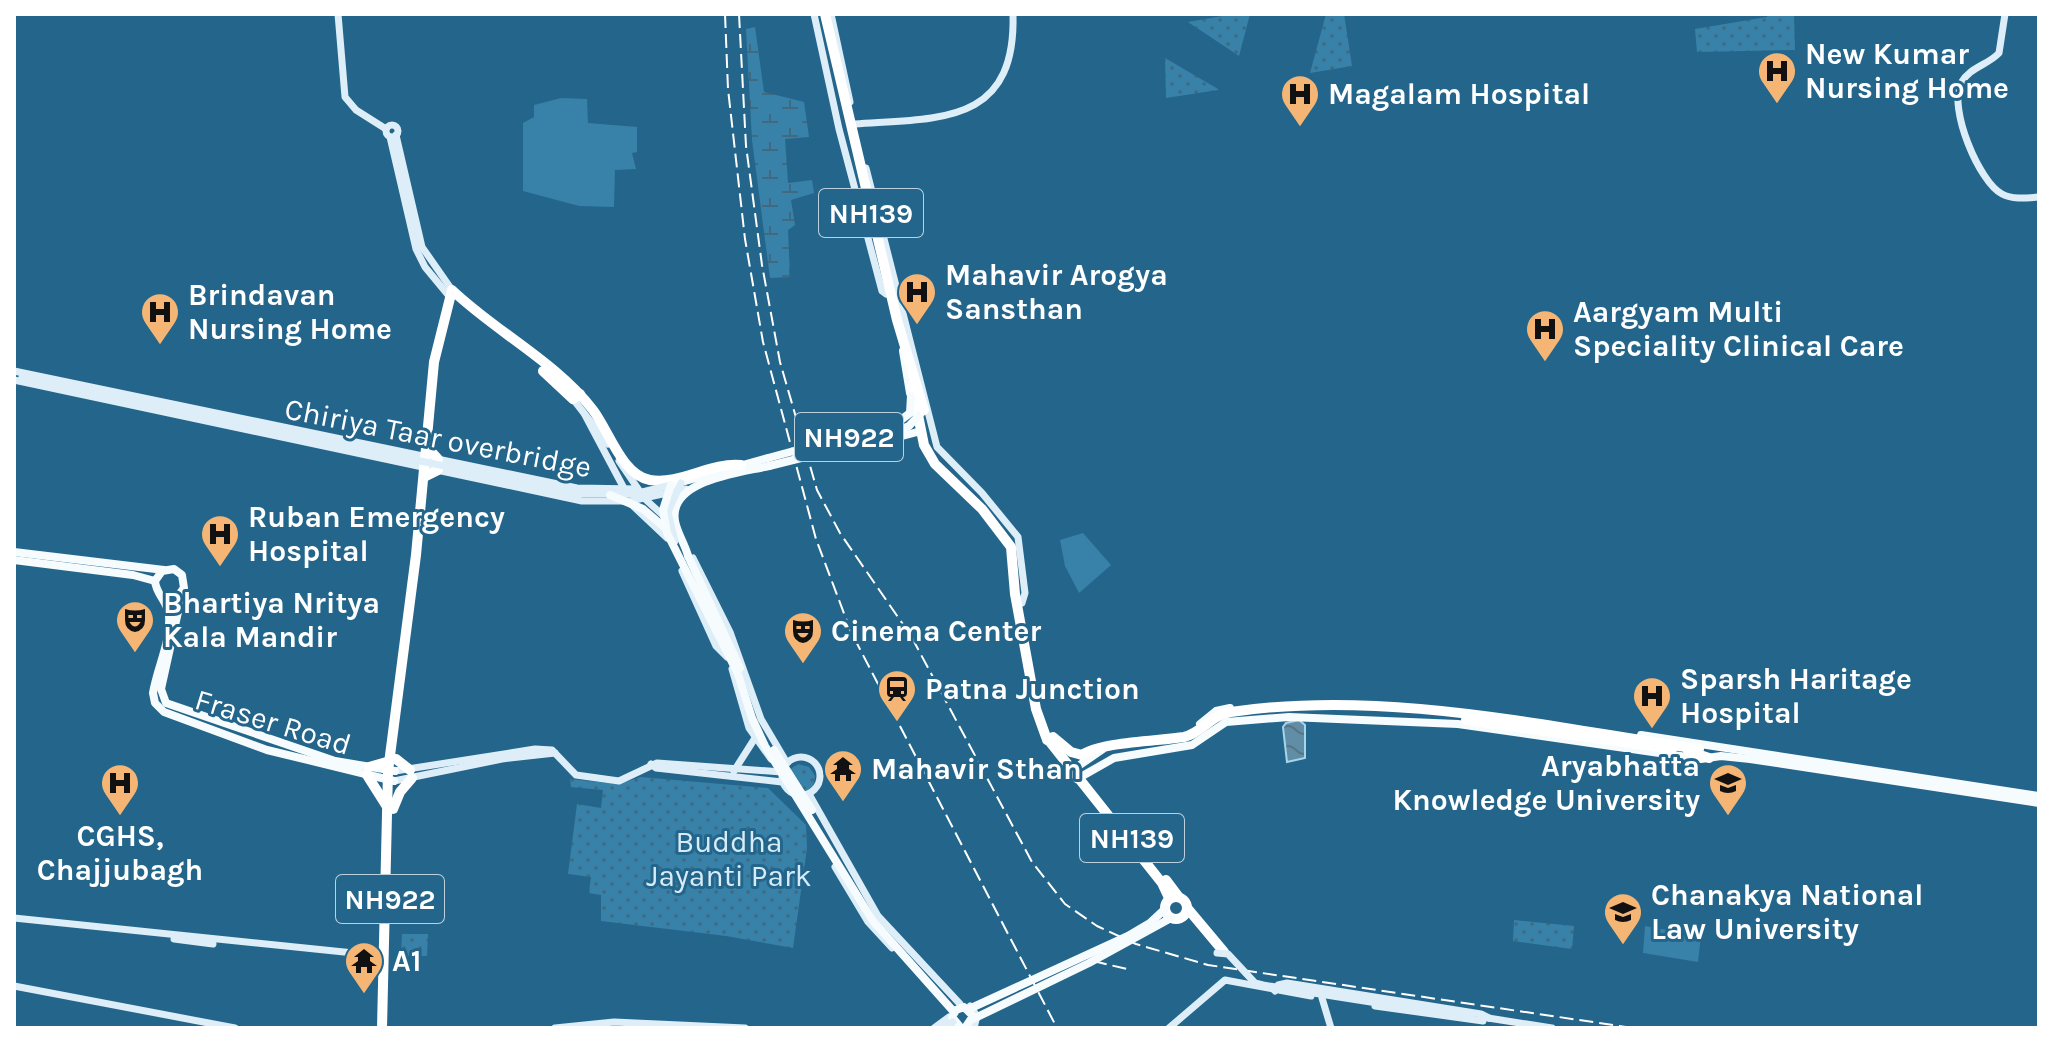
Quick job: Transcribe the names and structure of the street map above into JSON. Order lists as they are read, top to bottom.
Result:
{
  "streets": {
    "highway": ["NH139", "NH922", "Chiriya Taar overbridge"],
    "main road": ["Fraser Road"]
  },
  "crossings": [
    ["NH139", "Chiriya Taar overbridge"],
    ["NH922", "Chiriya Taar overbridge"],
    ["NH922", "Fraser Road"]
  ],
  "parks": ["Buddha Jayanti Park"],
  "places": {
    "hospital": [
      "New Kumar Nursing Home",
      "Magalam Hospital",
      "Mahavir Arogya Sansthan",
      "Brindavan Nursing Home",
      "Aargyam Multi Speciality Clinical Care",
      "Ruban Emergency Hospital",
      "Sparsh Haritage Hospital",
      "CGHS, Chajjubagh"
    ],
    "theatre": ["Bhartiya Nritya Kala Mandir", "Cinema Center"],
    "station": ["Patna Junction"],
    "temple": ["Mahavir Sthan", "A1"],
    "school or university": ["Aryabhatta Knowledge University", "Chanakya National Law University"]
  }
}
